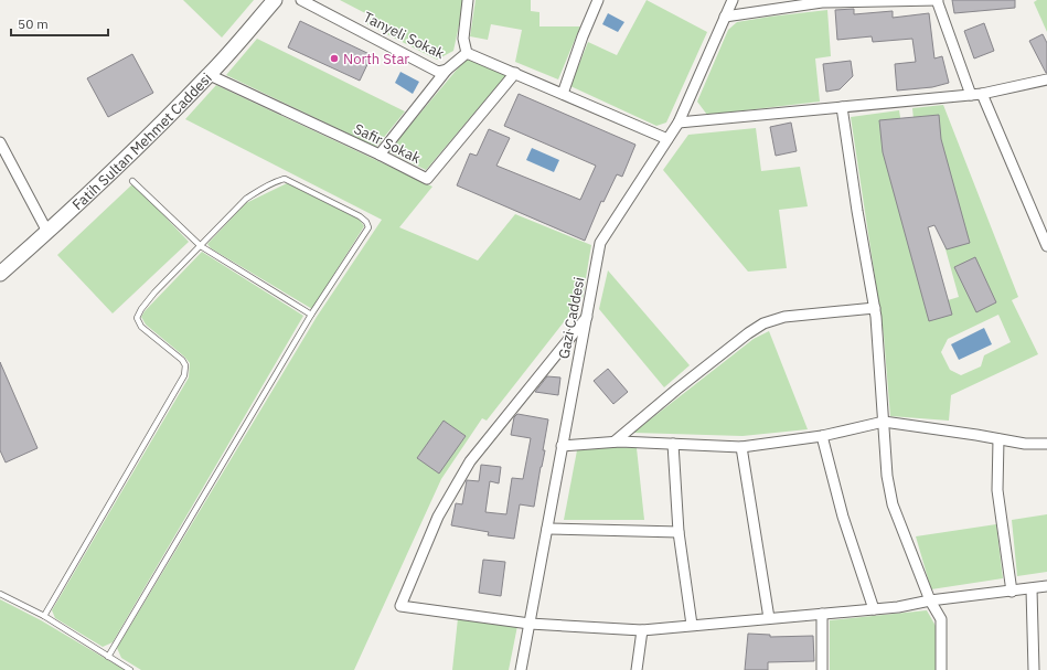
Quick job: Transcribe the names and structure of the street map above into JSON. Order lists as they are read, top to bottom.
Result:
{
  "streets": {
    "street": [
      "Tanyeli Sokak",
      "Fatih Sultan Mehmet Caddesi",
      "Safir Sokak",
      "Gazi Caddesi"
    ]
  },
  "crossings": [
    ["Fatih Sultan Mehmet Caddesi", "Safir Sokak"]
  ],
  "places": ["North Star"],
  "scale_bar": "50 m"
}
